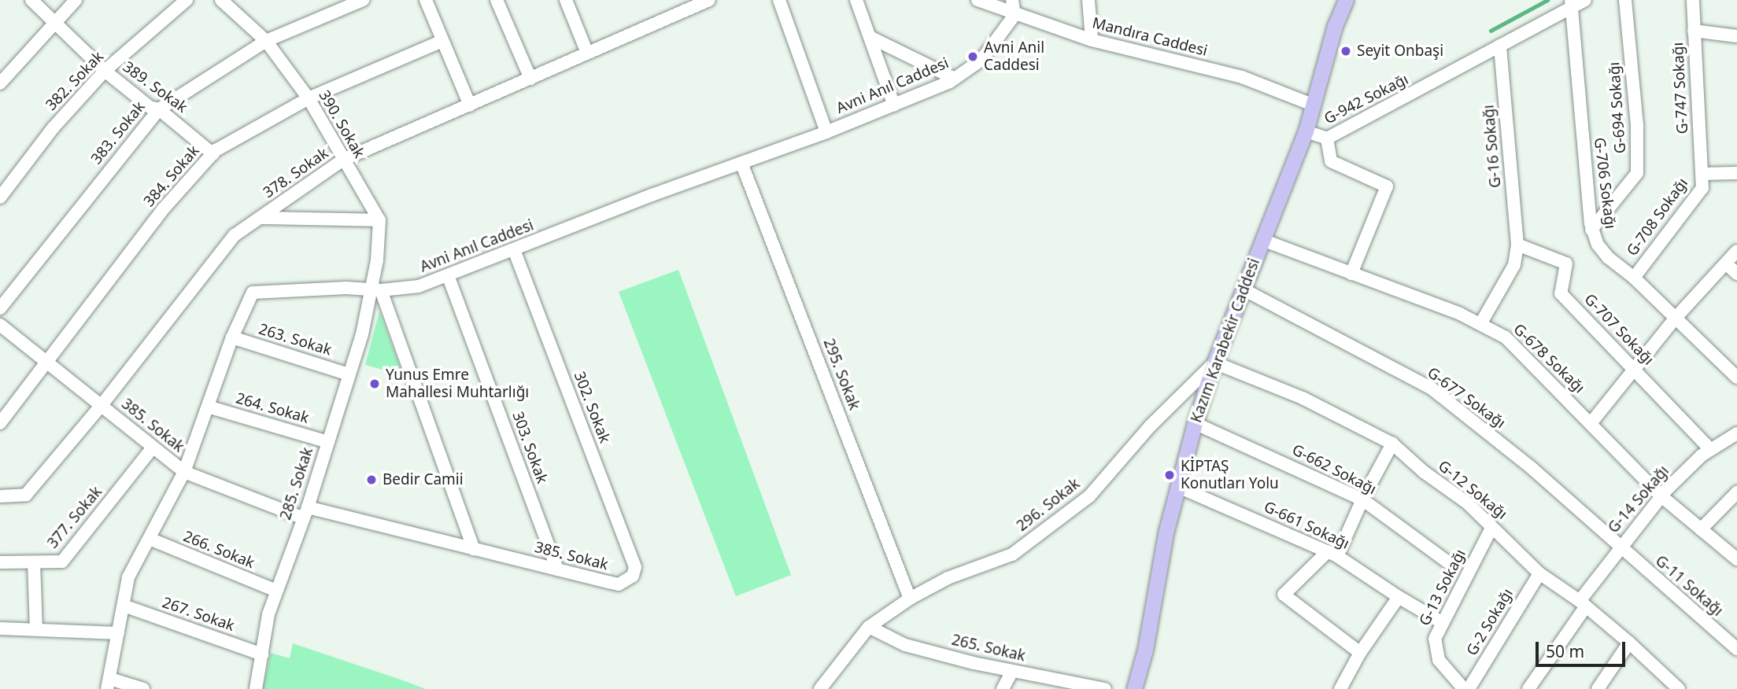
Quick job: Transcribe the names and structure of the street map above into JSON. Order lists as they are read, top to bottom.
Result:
{
  "streets": {
    "main road": ["Kazım Karabekir Caddesi"],
    "street": [
      "Mandıra Caddesi",
      "382. Sokak",
      "Avni Anıl Caddesi",
      "389. Sokak",
      "G-747 Sokağı",
      "G-942 Sokağı",
      "G-694 Sokağı",
      "390. Sokak",
      "383. Sokak",
      "G-16 Sokağı",
      "378. Sokak",
      "384. Sokak",
      "G-706 Sokağı",
      "G-708 Sokağı",
      "G-707 Sokağı",
      "263. Sokak",
      "G-678 Sokağı",
      "295. Sokak",
      "G-677 Sokağı",
      "302. Sokak",
      "264. Sokak",
      "385. Sokak",
      "303. Sokak",
      "G-662 Sokağı",
      "285. Sokak",
      "G-12 Sokağı",
      "G-14 Sokağı",
      "296. Sokak",
      "377. Sokak",
      "G-661 Sokağı",
      "266. Sokak",
      "G-11 Sokağı",
      "G-13 Sokağı",
      "267. Sokak",
      "G-2 Sokağı",
      "265. Sokak"
    ]
  },
  "crossings": [
    ["Mandıra Caddesi", "Avni Anıl Caddesi"],
    ["Mandıra Caddesi", "Kazım Karabekir Caddesi"],
    ["382. Sokak", "389. Sokak"],
    ["Avni Anıl Caddesi", "263. Sokak"],
    ["Avni Anıl Caddesi", "295. Sokak"],
    ["Avni Anıl Caddesi", "302. Sokak"],
    ["Avni Anıl Caddesi", "264. Sokak"],
    ["Avni Anıl Caddesi", "385. Sokak"],
    ["Avni Anıl Caddesi", "303. Sokak"],
    ["Avni Anıl Caddesi", "285. Sokak"],
    ["Avni Anıl Caddesi", "266. Sokak"],
    ["Avni Anıl Caddesi", "267. Sokak"],
    ["389. Sokak", "383. Sokak"],
    ["389. Sokak", "384. Sokak"],
    ["G-747 Sokağı", "G-708 Sokağı"],
    ["G-942 Sokağı", "G-16 Sokağı"],
    ["G-942 Sokağı", "G-706 Sokağı"],
    ["G-942 Sokağı", "Kazım Karabekir Caddesi"],
    ["G-694 Sokağı", "G-706 Sokağı"],
    ["390. Sokak", "383. Sokak"],
    ["390. Sokak", "378. Sokak"],
    ["390. Sokak", "384. Sokak"],
    ["G-16 Sokağı", "G-707 Sokağı"],
    ["G-16 Sokağı", "G-678 Sokağı"],
    ["378. Sokak", "385. Sokak"],
    ["384. Sokak", "385. Sokak"],
    ["G-706 Sokağı", "G-708 Sokağı"],
    ["G-707 Sokağı", "G-14 Sokağı"],
    ["263. Sokak", "285. Sokak"],
    ["Kazım Karabekir Caddesi", "G-678 Sokağı"],
    ["Kazım Karabekir Caddesi", "G-677 Sokağı"],
    ["Kazım Karabekir Caddesi", "G-662 Sokağı"],
    ["Kazım Karabekir Caddesi", "G-12 Sokağı"],
    ["Kazım Karabekir Caddesi", "296. Sokak"],
    ["Kazım Karabekir Caddesi", "G-661 Sokağı"],
    ["G-678 Sokağı", "G-14 Sokağı"],
    ["295. Sokak", "296. Sokak"],
    ["G-677 Sokağı", "G-14 Sokağı"],
    ["G-677 Sokağı", "G-11 Sokağı"],
    ["302. Sokak", "385. Sokak"],
    ["264. Sokak", "285. Sokak"],
    ["385. Sokak", "303. Sokak"],
    ["385. Sokak", "285. Sokak"],
    ["385. Sokak", "377. Sokak"],
    ["285. Sokak", "266. Sokak"],
    ["285. Sokak", "267. Sokak"],
    ["G-12 Sokağı", "G-14 Sokağı"],
    ["G-12 Sokağı", "296. Sokak"],
    ["G-12 Sokağı", "G-13 Sokağı"],
    ["G-12 Sokağı", "G-2 Sokağı"],
    ["G-14 Sokağı", "G-11 Sokağı"],
    ["296. Sokak", "265. Sokak"],
    ["G-661 Sokağı", "G-13 Sokağı"]
  ],
  "places": [
    "Seyit Onbaşi",
    "Avni Anil Caddesi",
    "Yunus Emre Mahallesi Muhtarlığı",
    "KİPTAŞ Konutları Yolu",
    "Bedir Camii"
  ],
  "scale_bar": "50 m"
}
